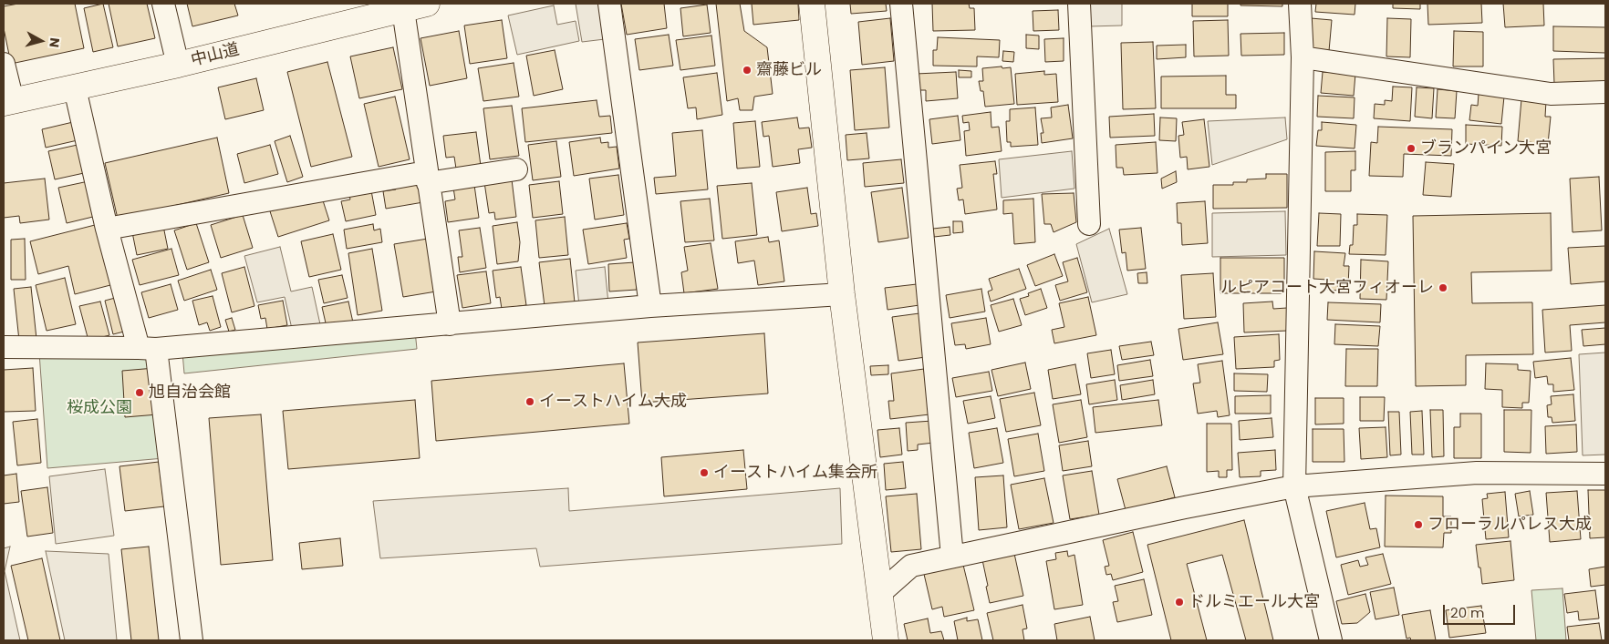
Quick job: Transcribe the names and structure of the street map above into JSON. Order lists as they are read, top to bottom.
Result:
{
  "streets": {
    "main road": ["中山道"]
  },
  "parks": ["桜成公園"],
  "places": [
    "齋藤ビル",
    "ブランパイン大宮",
    "ルピアコート大宮フィオーレ",
    "旭自治会館",
    "イーストハイム大成",
    "イーストハイム集会所",
    "フローラルパレス大成",
    "ドルミエール大宮"
  ],
  "scale_bar": "20 m",
  "north": "right"
}
